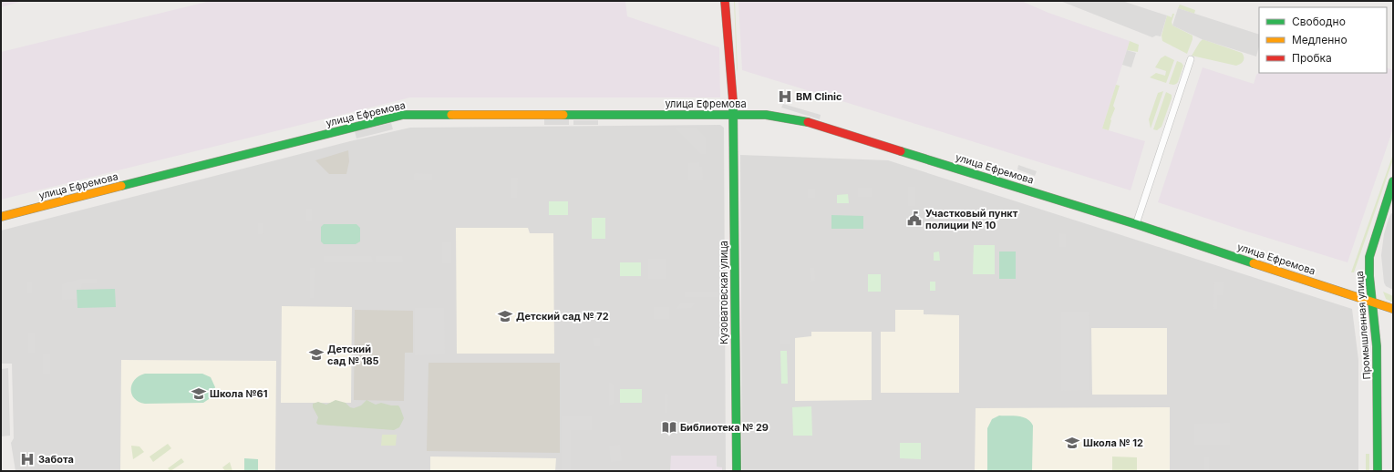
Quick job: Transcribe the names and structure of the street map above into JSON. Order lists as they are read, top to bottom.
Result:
{
  "streets": {
    "street": ["улица Ефремова", "Кузоватовская улица", "Промышленная улица"]
  },
  "crossings": [
    ["улица Ефремова", "Кузоватовская улица"],
    ["улица Ефремова", "Промышленная улица"]
  ],
  "places": {
    "hospital": ["BM Clinic", "Забота"],
    "public building": ["Участковый пункт полиции № 10"],
    "school or university": [
      "Детский сад № 72",
      "Детский сад № 185",
      "Школа №61",
      "Школа № 12"
    ],
    "library": ["Библиотека № 29"]
  },
  "legend": ["Свободно", "Медленно", "Пробка"]
}
